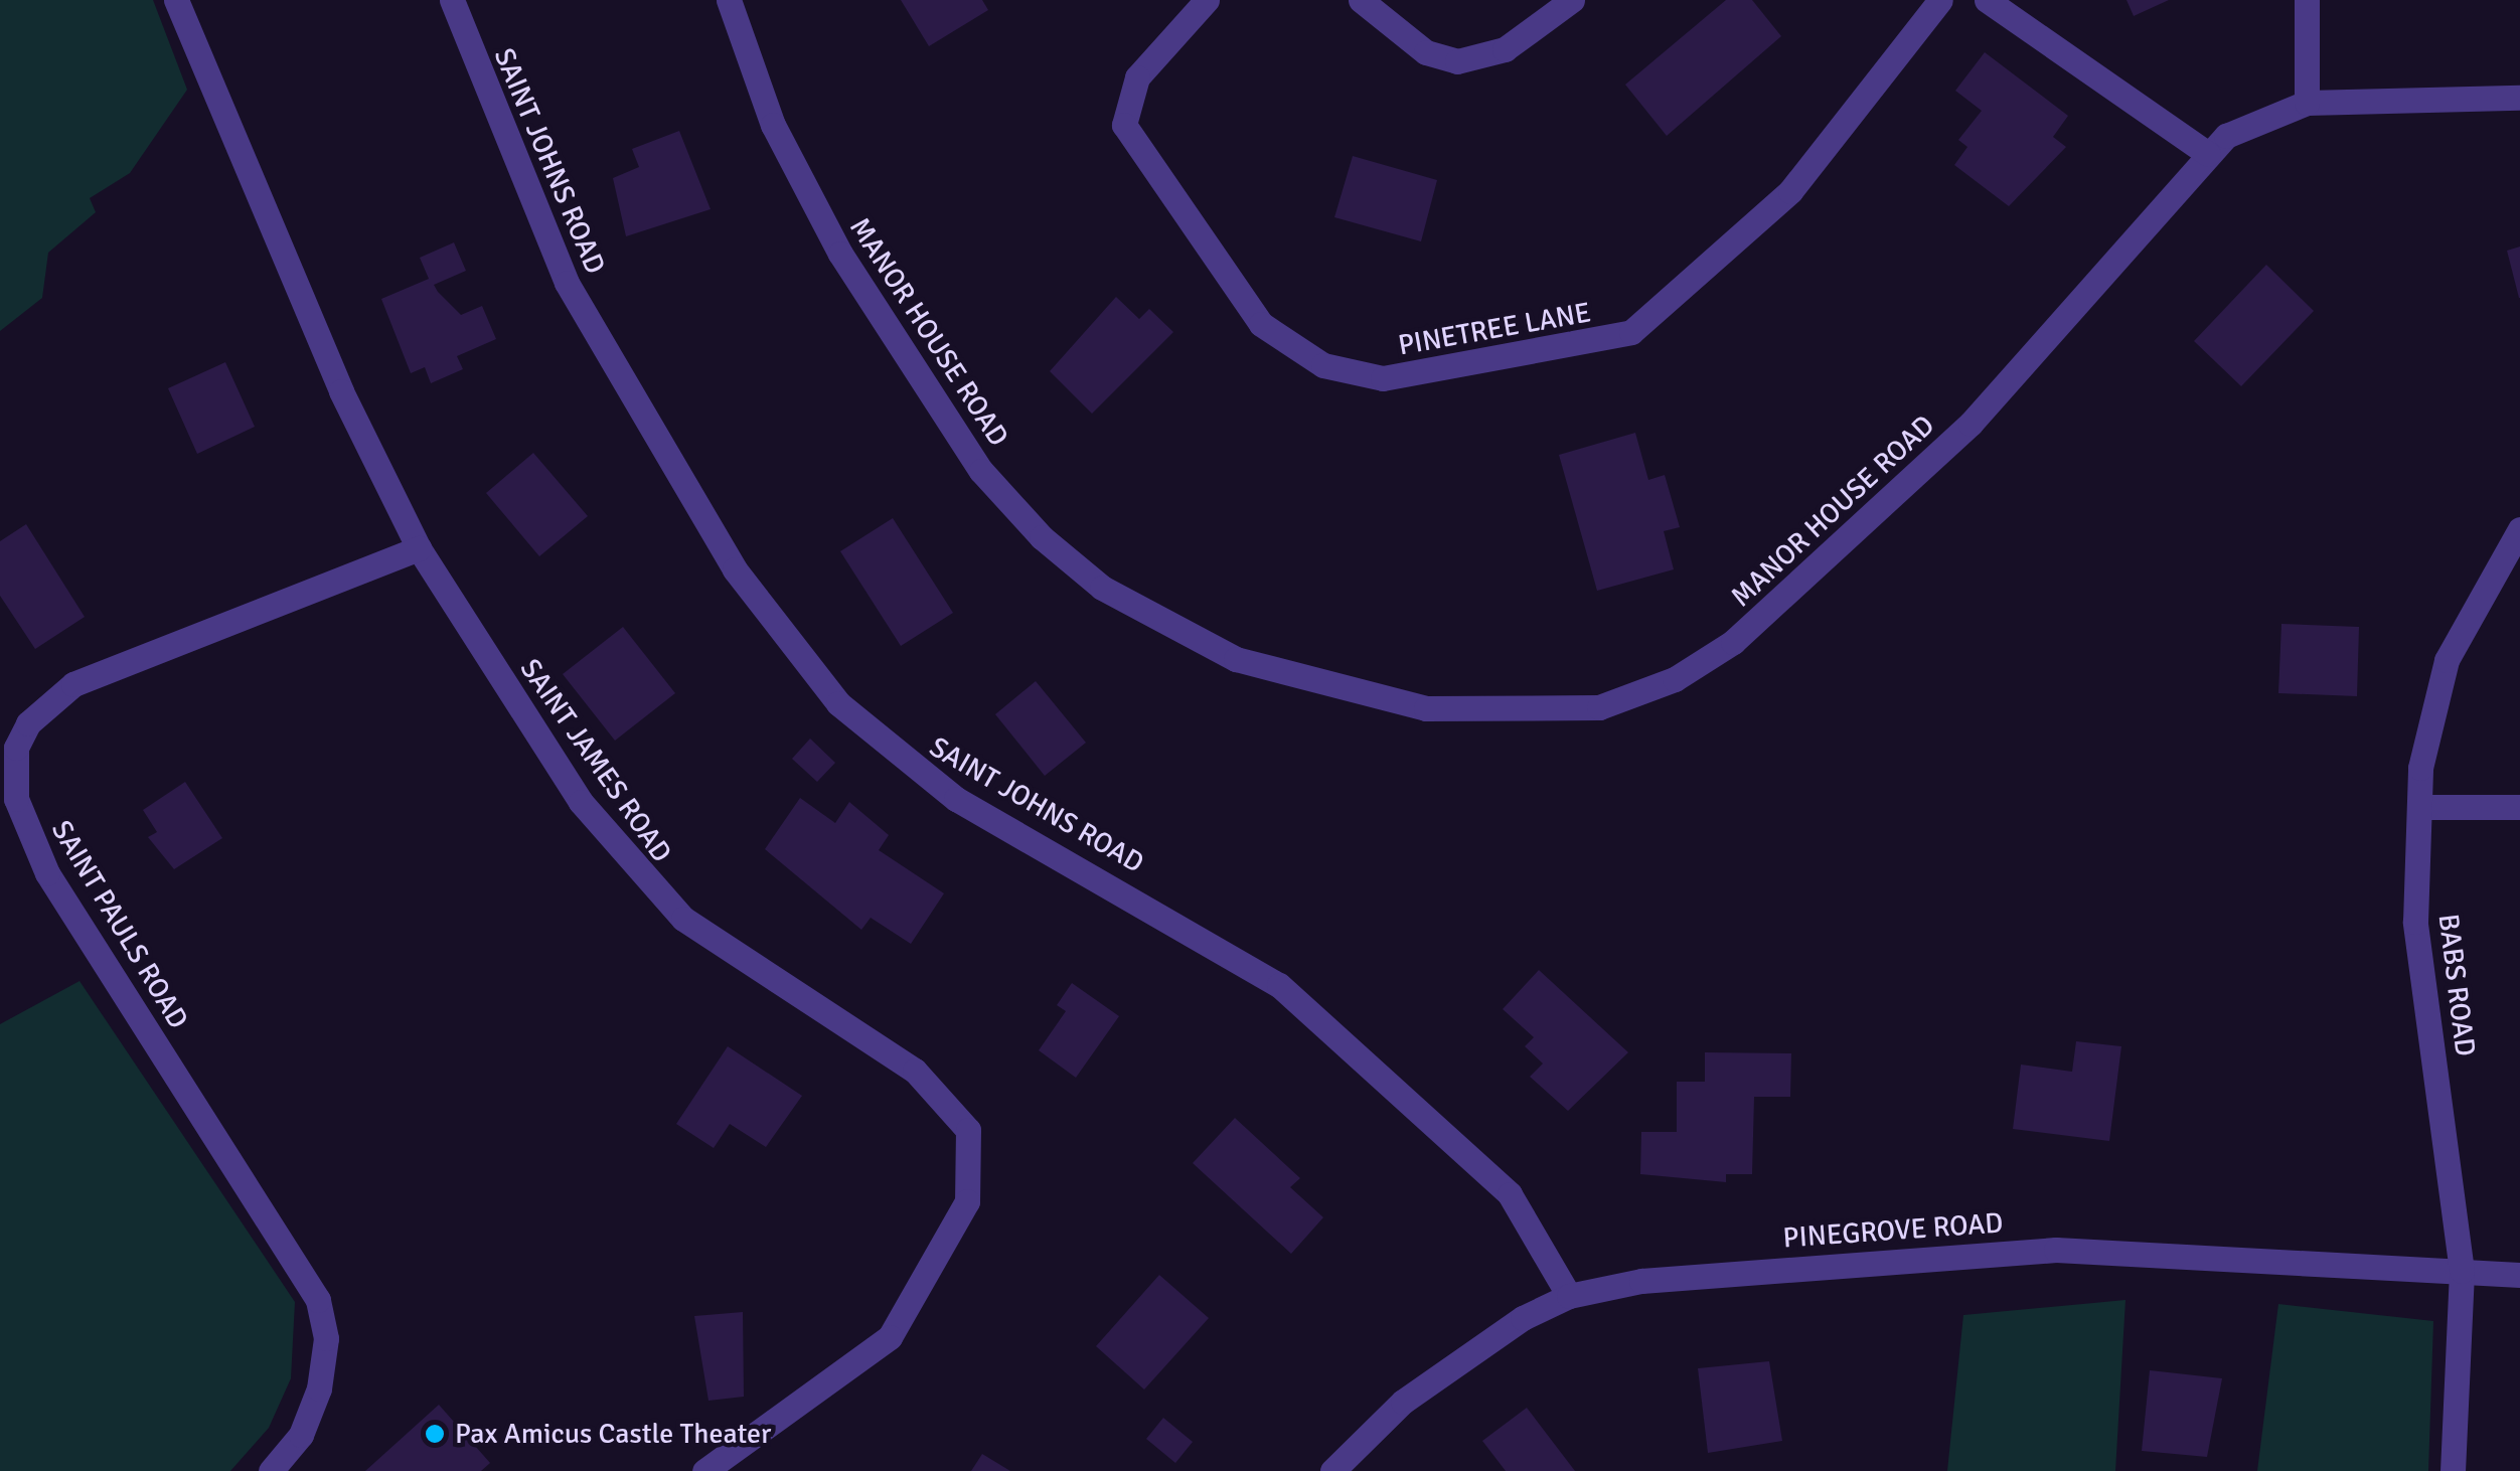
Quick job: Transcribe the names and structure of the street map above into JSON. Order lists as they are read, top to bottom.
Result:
{
  "streets": {
    "street": [
      "SAINT JOHNS ROAD",
      "PINETREE LANE",
      "MANOR HOUSE ROAD",
      "SAINT JAMES ROAD",
      "SAINT PAULS ROAD",
      "BABS ROAD",
      "PINEGROVE ROAD"
    ]
  },
  "crossings": [
    ["SAINT JOHNS ROAD", "PINEGROVE ROAD"],
    ["SAINT JAMES ROAD", "SAINT PAULS ROAD"],
    ["BABS ROAD", "PINEGROVE ROAD"]
  ],
  "places": ["Pax Amicus Castle Theater"]
}
